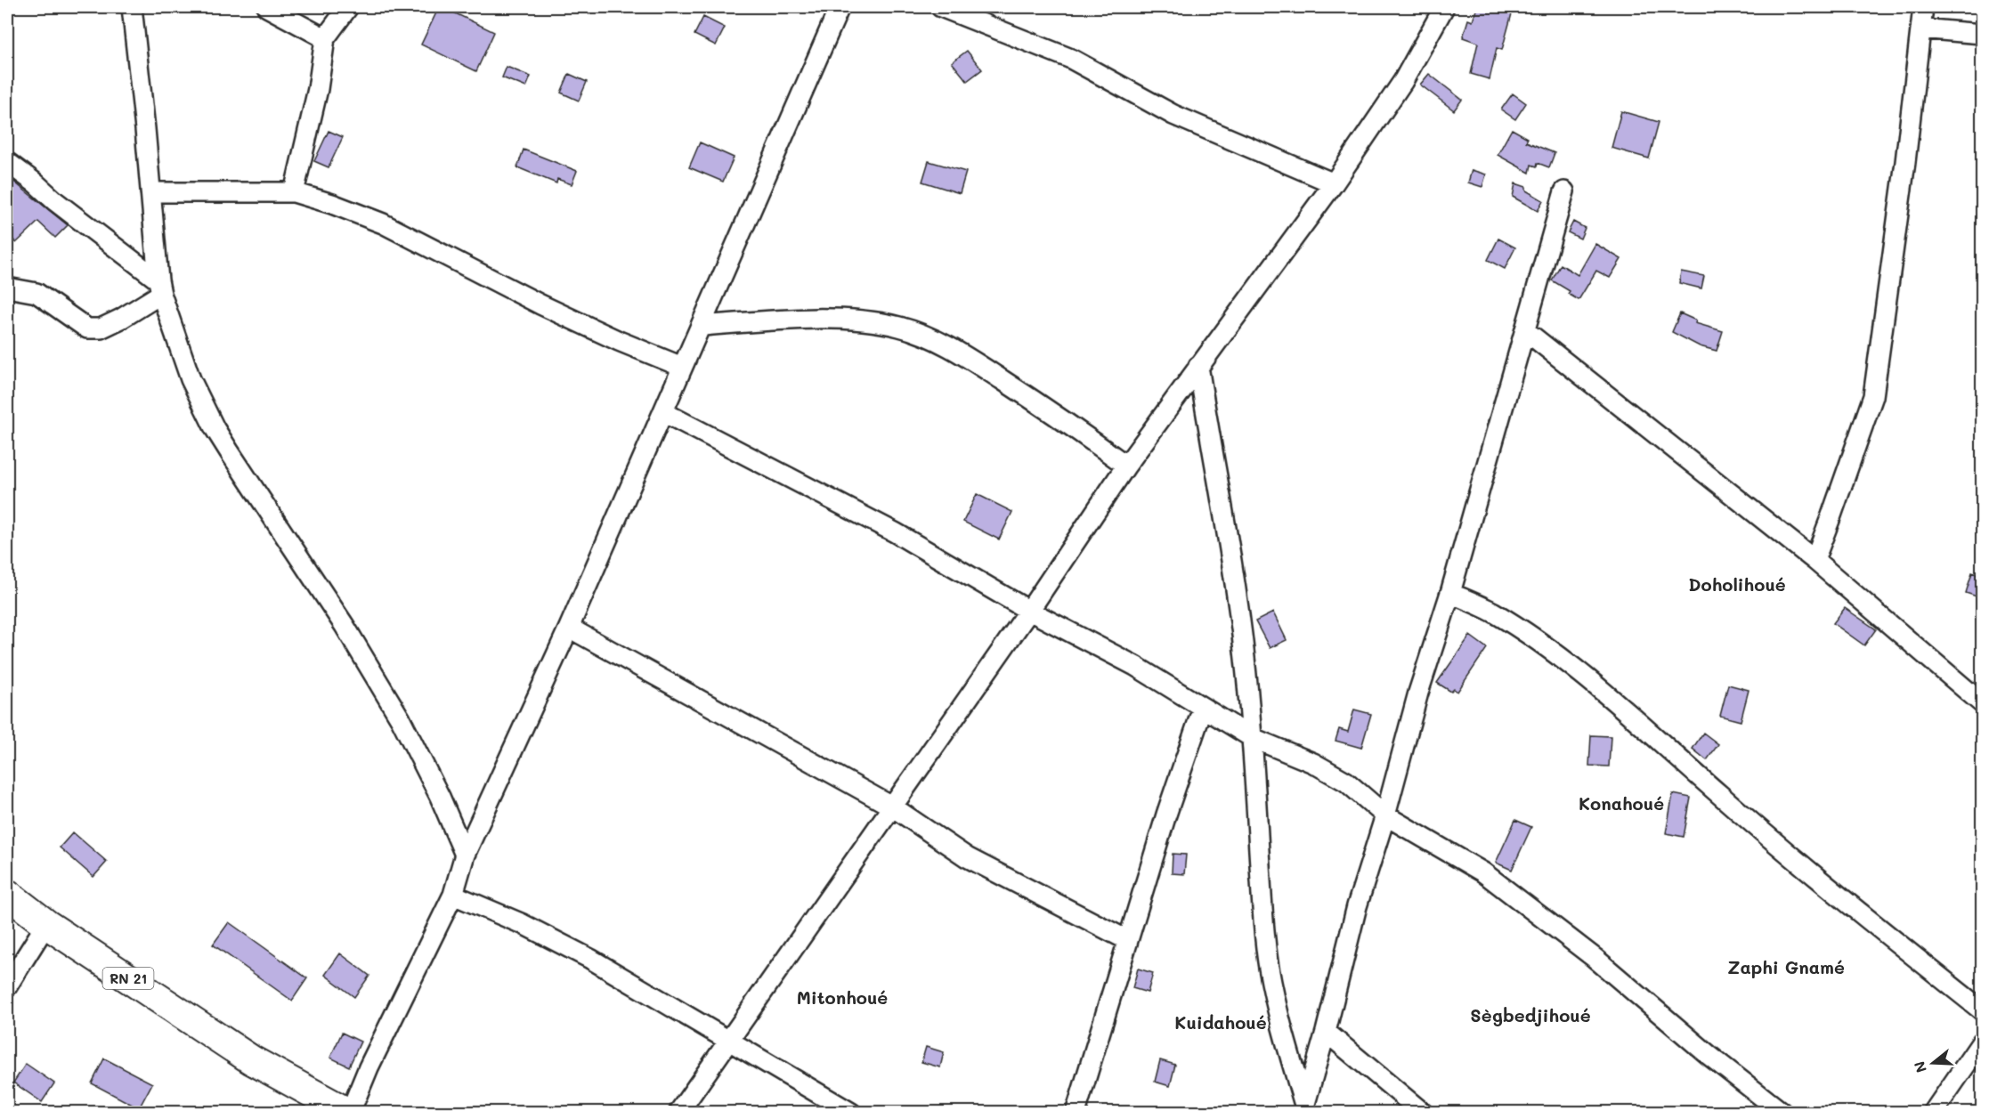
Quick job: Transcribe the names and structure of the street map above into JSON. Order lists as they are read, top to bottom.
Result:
{
  "streets": {
    "main road": ["RN 21"]
  },
  "districts": [
    "Doholihoué",
    "Konahoué",
    "Zaphi Gnamé",
    "Mitonhoué",
    "Sègbedjihoué",
    "Kuidahoué"
  ],
  "north": "left"
}
